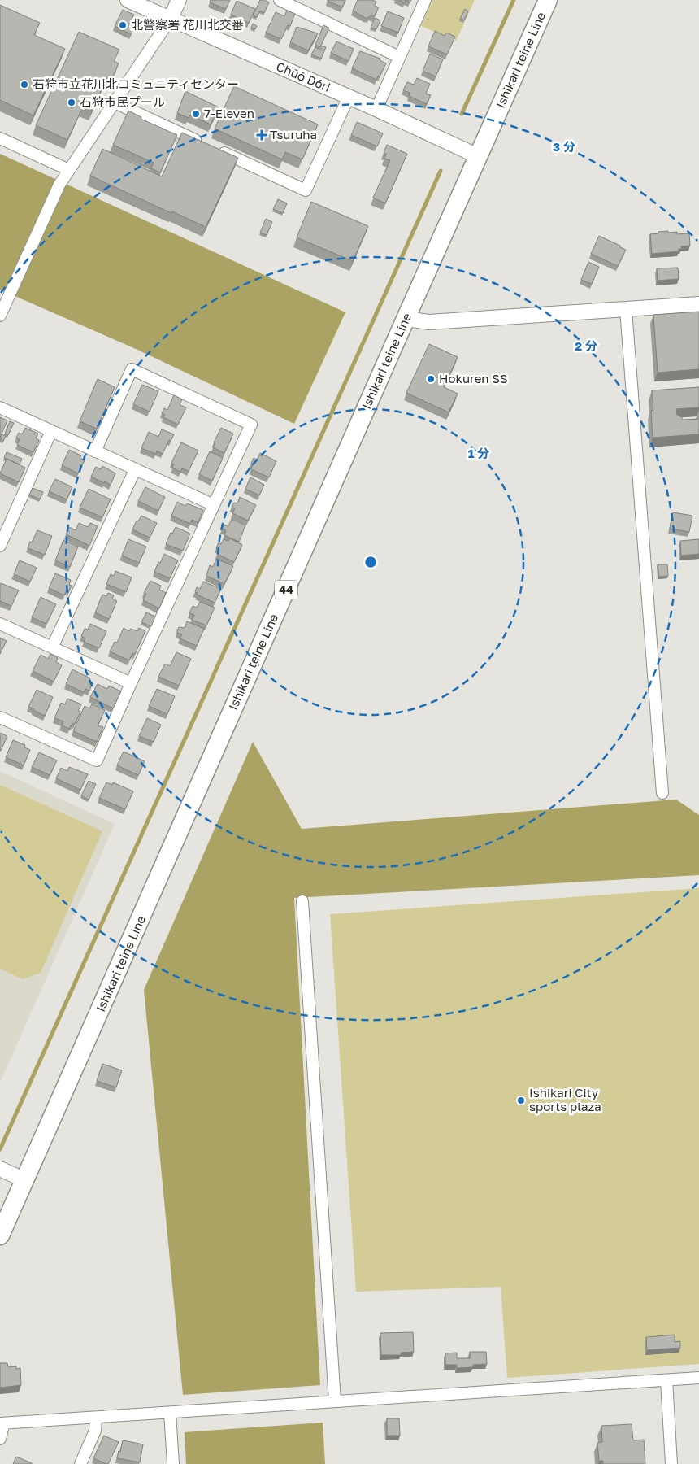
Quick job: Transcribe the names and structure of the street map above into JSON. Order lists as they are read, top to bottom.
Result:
{
  "streets": {
    "main road": ["Ishikari teine Line", "44"],
    "street": ["Chūō Dōri"]
  },
  "crossings": [
    ["Ishikari teine Line", "Chūō Dōri"]
  ],
  "places": {
    "other": [
      "北警察署 花川北交番",
      "石狩市立花川北コミュニティセンター",
      "石狩市民プール",
      "7-Eleven",
      "Hokuren SS",
      "Ishikari City sports plaza"
    ],
    "health": ["Tsuruha"]
  },
  "rings": ["3 分", "2 分", "1 分"]
}
